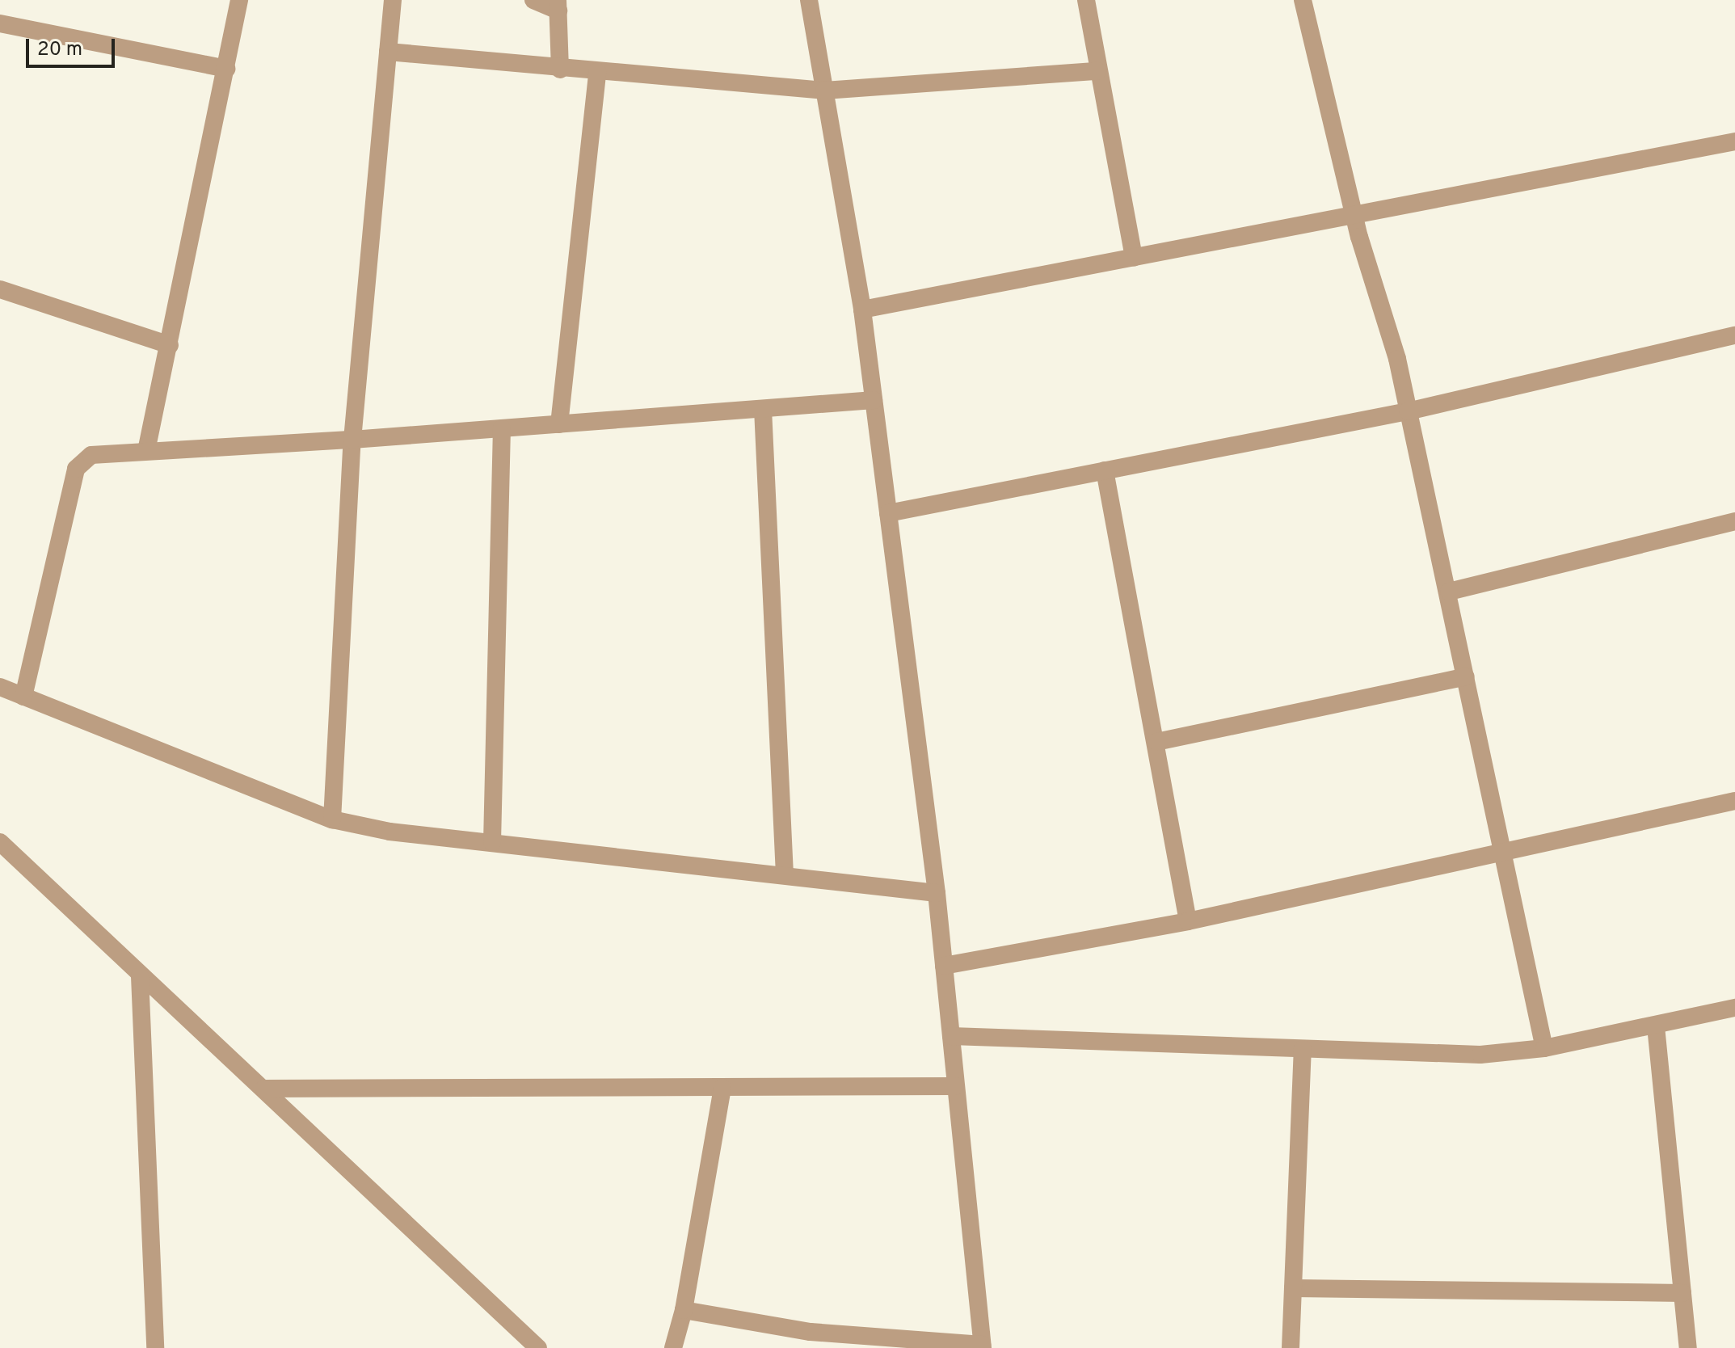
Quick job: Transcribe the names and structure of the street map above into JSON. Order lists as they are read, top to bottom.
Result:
{
  "scale_bar": "20 m"
}
